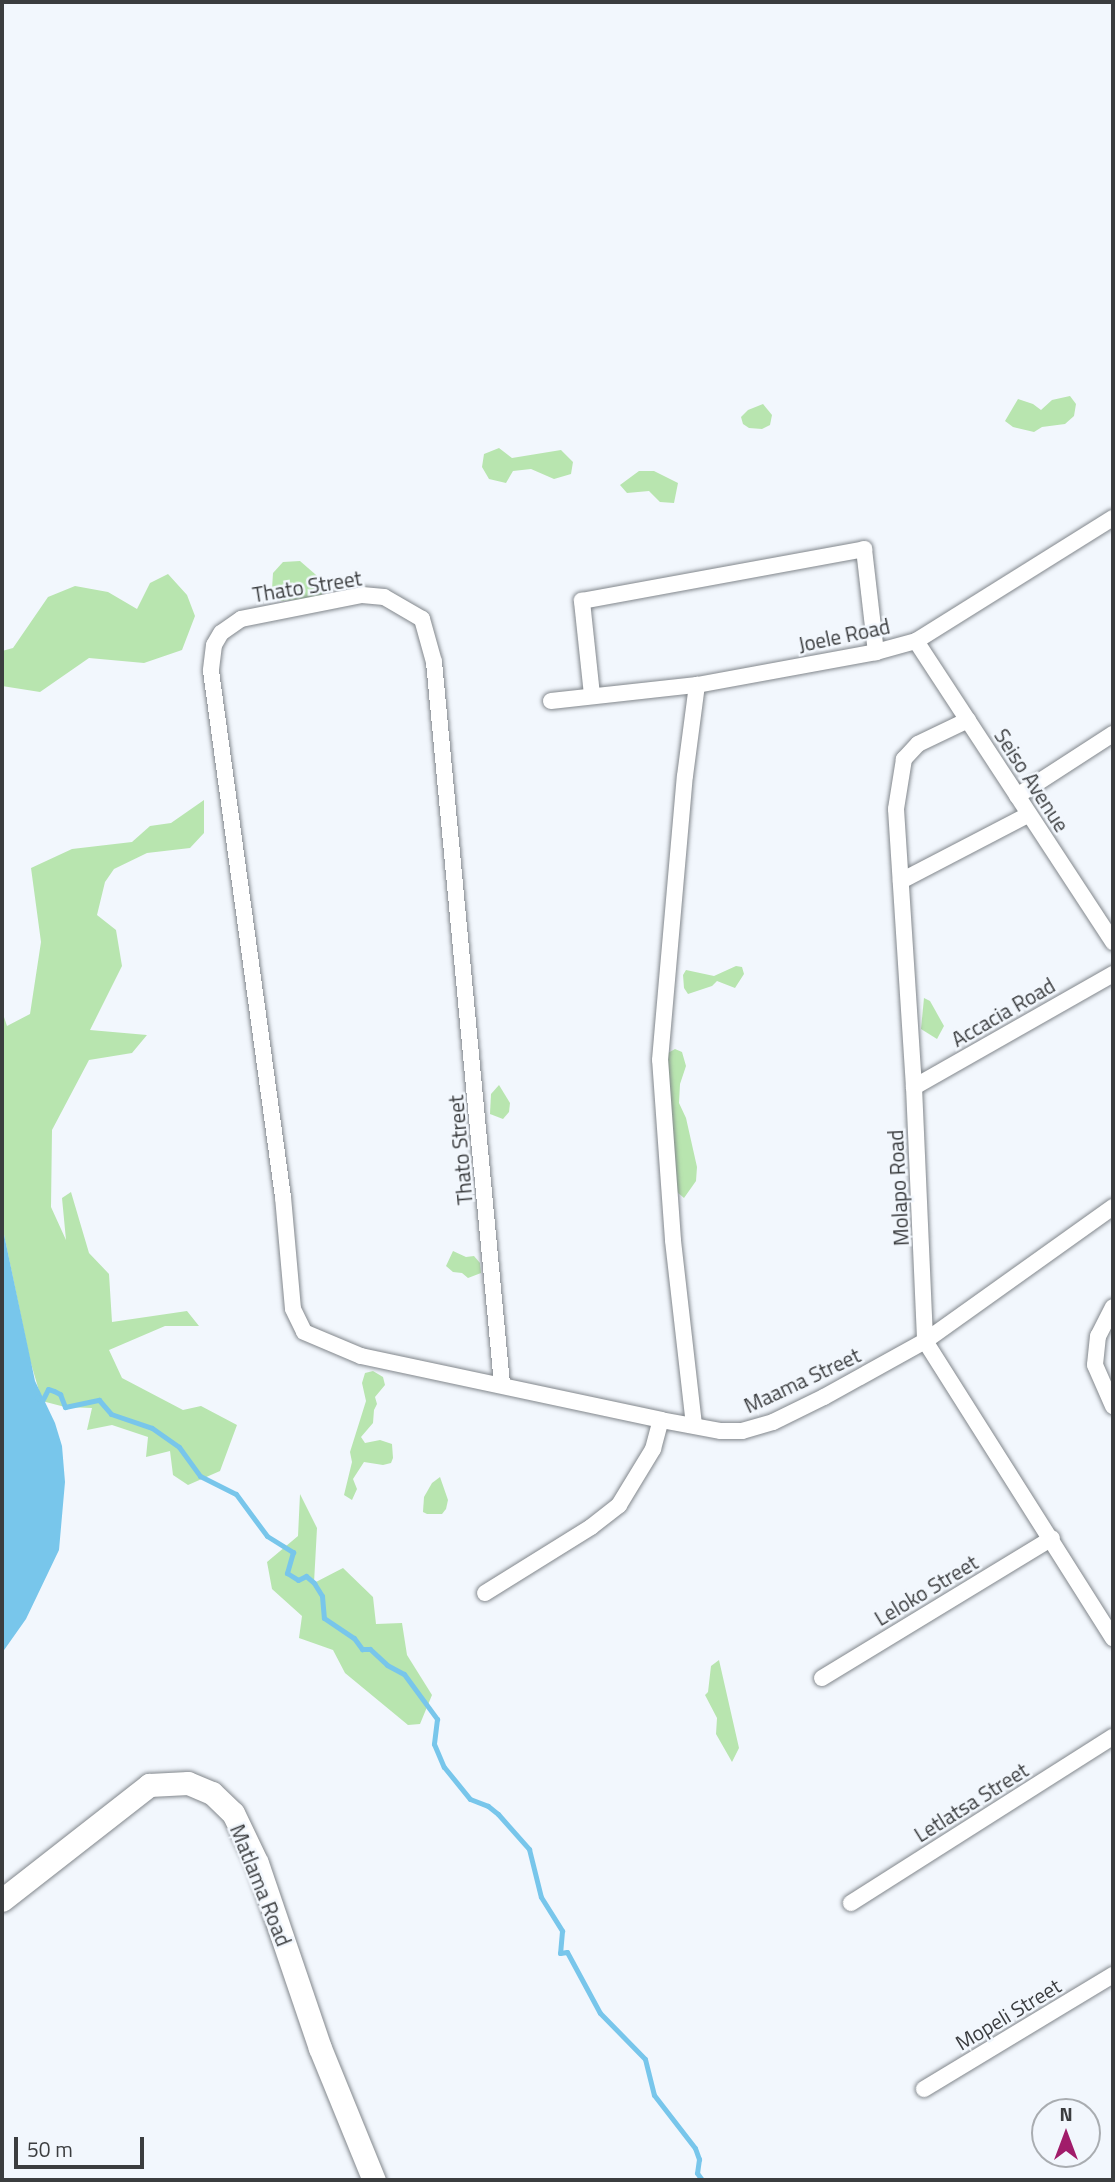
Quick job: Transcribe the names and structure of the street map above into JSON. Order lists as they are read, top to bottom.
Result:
{
  "streets": {
    "street": [
      "Thato Street",
      "Joele Road",
      "Seiso Avenue",
      "Accacia Road",
      "Molapo Road",
      "Maama Street",
      "Leloko Street",
      "Letlatsa Street",
      "Matlama Road",
      "Mopeli Street"
    ]
  },
  "crossings": [
    ["Thato Street", "Maama Street"],
    ["Joele Road", "Seiso Avenue"],
    ["Seiso Avenue", "Molapo Road"],
    ["Accacia Road", "Molapo Road"],
    ["Molapo Road", "Maama Street"]
  ],
  "scale_bar": "50 m",
  "north": "top"
}
